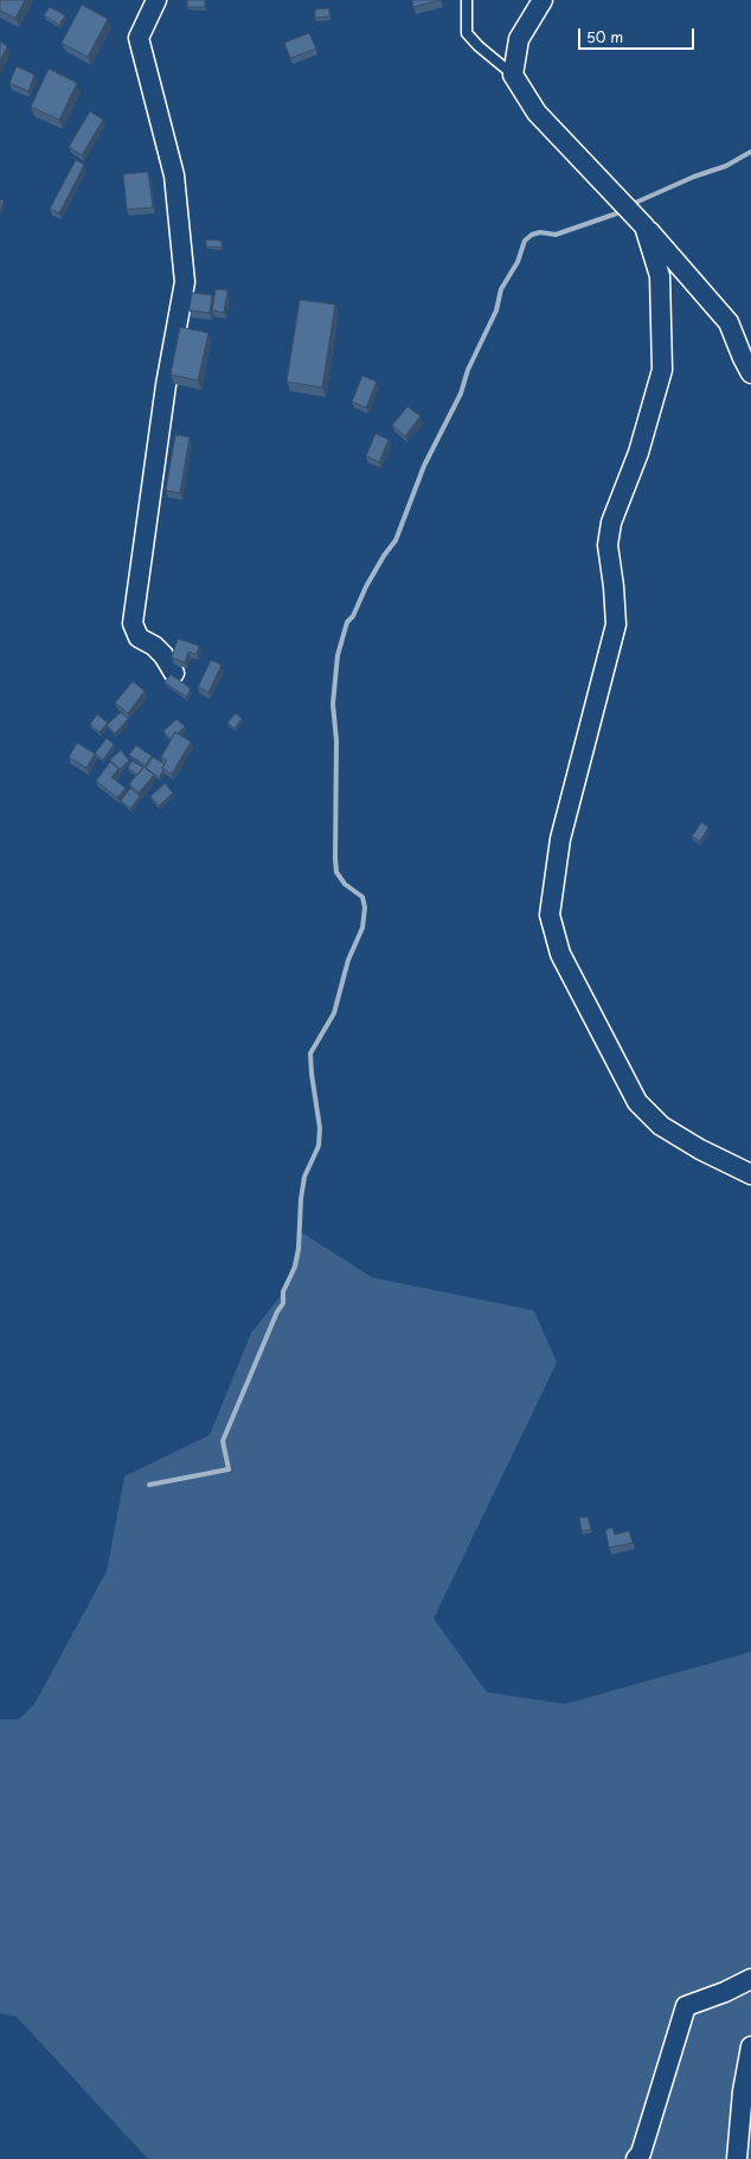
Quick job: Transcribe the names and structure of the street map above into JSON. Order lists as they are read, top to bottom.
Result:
{
  "scale_bar": "50 m"
}
